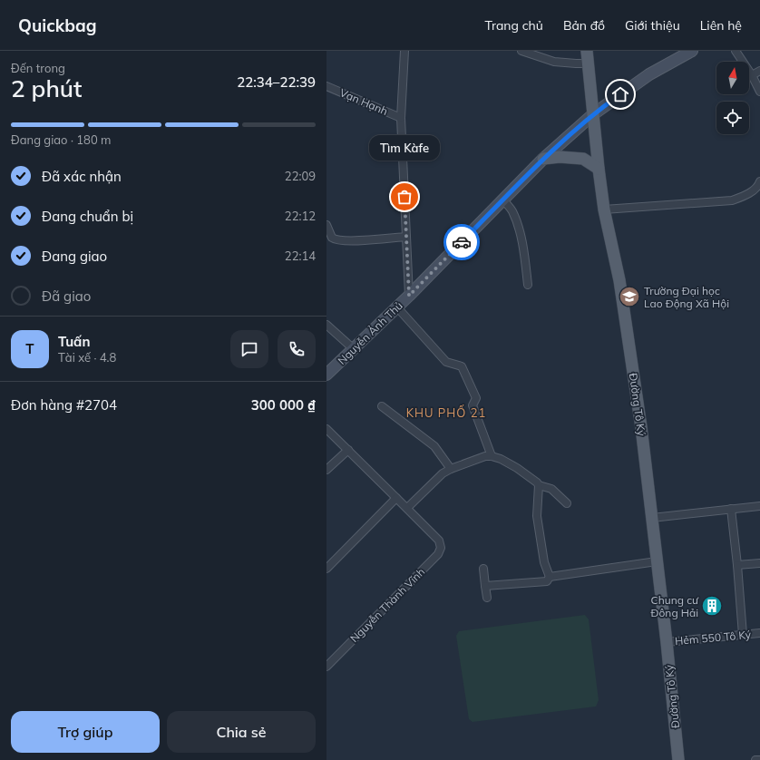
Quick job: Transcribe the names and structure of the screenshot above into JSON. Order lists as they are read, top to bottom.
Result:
{
  "streets": {
    "main road": ["Nguyễn Ảnh Thủ", "Đường Tô Ký"],
    "street": ["Vạn Hạnh", "Nguyễn Thành Vĩnh", "Hẻm 550 Tô Ký"]
  },
  "crossings": [
    ["Nguyễn Ảnh Thủ", "Đường Tô Ký"],
    ["Đường Tô Ký", "Hẻm 550 Tô Ký"]
  ],
  "districts": ["KHU PHỐ 21"],
  "places": {
    "other": ["Tìm Kàfe"],
    "school or university": ["Trường Đại học Lao Động Xã Hội"],
    "building": ["Chung cư Đông Hải"]
  },
  "north": "top",
  "page": {
    "header": "Quickbag",
    "nav": [
      "Trang chủ",
      "Bản đồ",
      "Giới thiệu",
      "Liên hệ"
    ],
    "heading": ["2 phút", "Đến trong", "22:34–22:39"],
    "panel": [
      "Tuấn",
      "Tài xế · 4.8",
      "Đơn hàng #2704",
      "300 000 ₫"
    ],
    "bar": "Đang giao · 180 m",
    "bubble": "Tìm Kàfe",
    "list": [
      ["Đã xác nhận", "22:09"],
      ["Đang chuẩn bị", "22:12"],
      ["Đang giao", "22:14"],
      "Đã giao"
    ],
    "round": "T",
    "buttons": ["Trợ giúp", "Chia sẻ"]
  }
}
